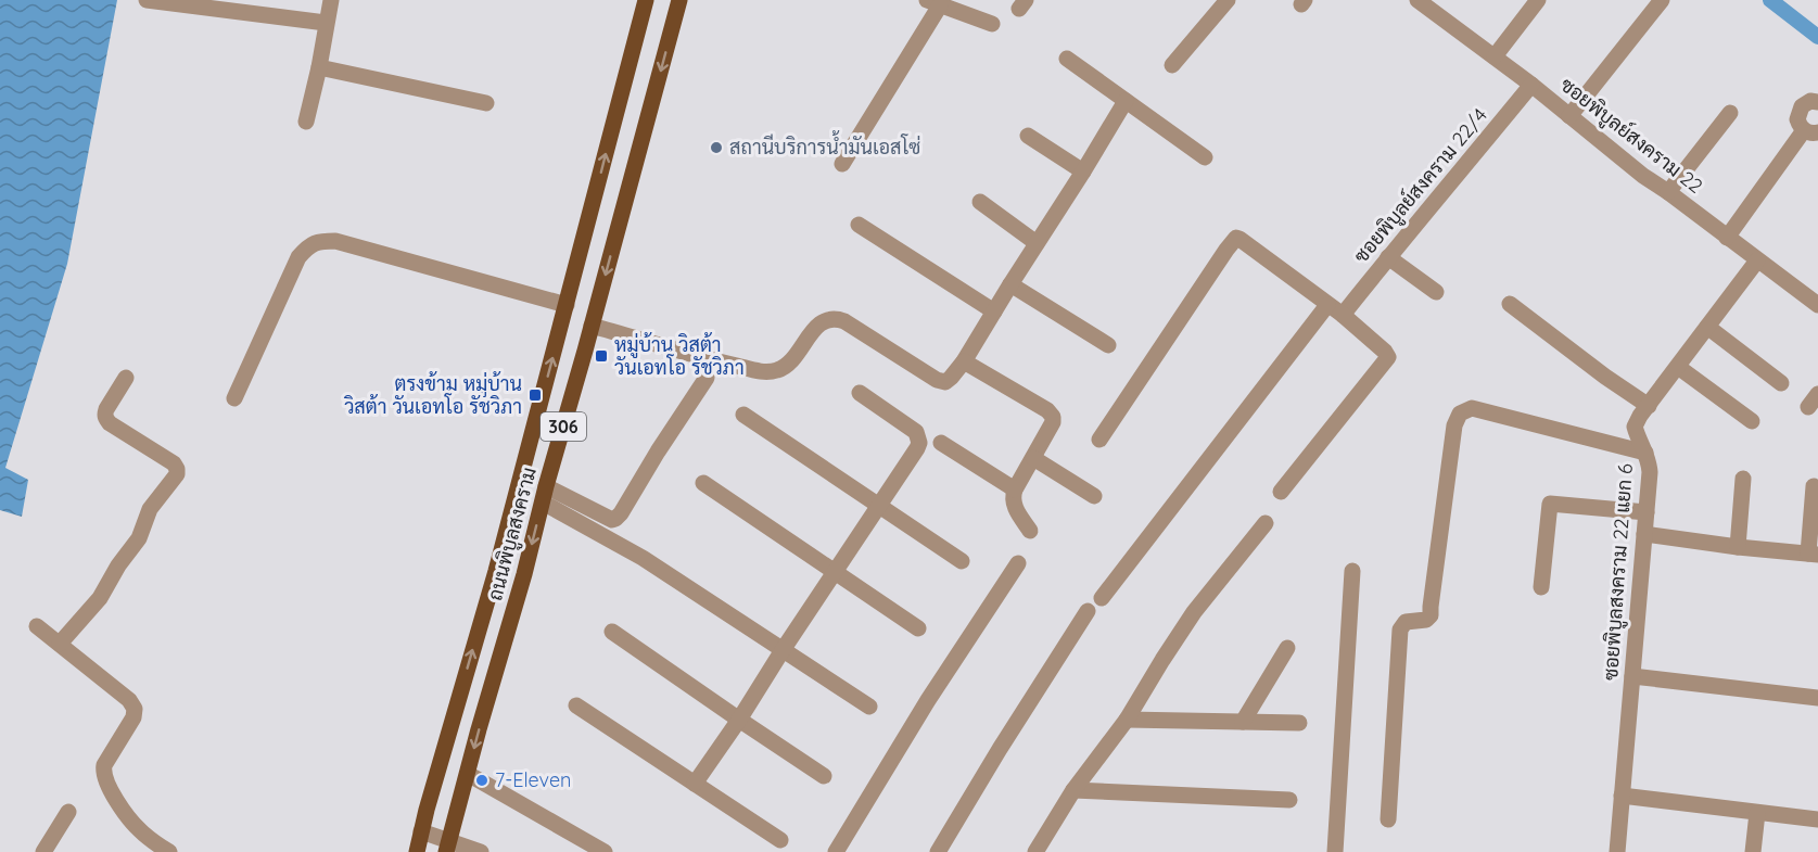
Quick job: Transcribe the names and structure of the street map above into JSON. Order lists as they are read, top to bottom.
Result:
{
  "streets": {
    "main road": ["306", "ถนนพิบูลสงคราม"],
    "street": ["ซอยพิบูลย์สงคราม 22", "ซอยพิบูลย์สงคราม 22/4", "ซอยพิบูลสงคราม 22 แยก 6"]
  },
  "crossings": [
    ["ซอยพิบูลย์สงคราม 22", "ซอยพิบูลย์สงคราม 22/4"],
    ["ซอยพิบูลย์สงคราม 22", "ซอยพิบูลสงคราม 22 แยก 6"]
  ],
  "places": {
    "other": ["สถานีบริการน้ำมันเอสโซ่", "7-Eleven"],
    "transit": ["หมู่บ้าน วิสต้า วันเอทโอ รัชวิภา", "ตรงข้าม หมู่บ้าน วิสต้า วันเอทโอ รัชวิภา"]
  }
}
